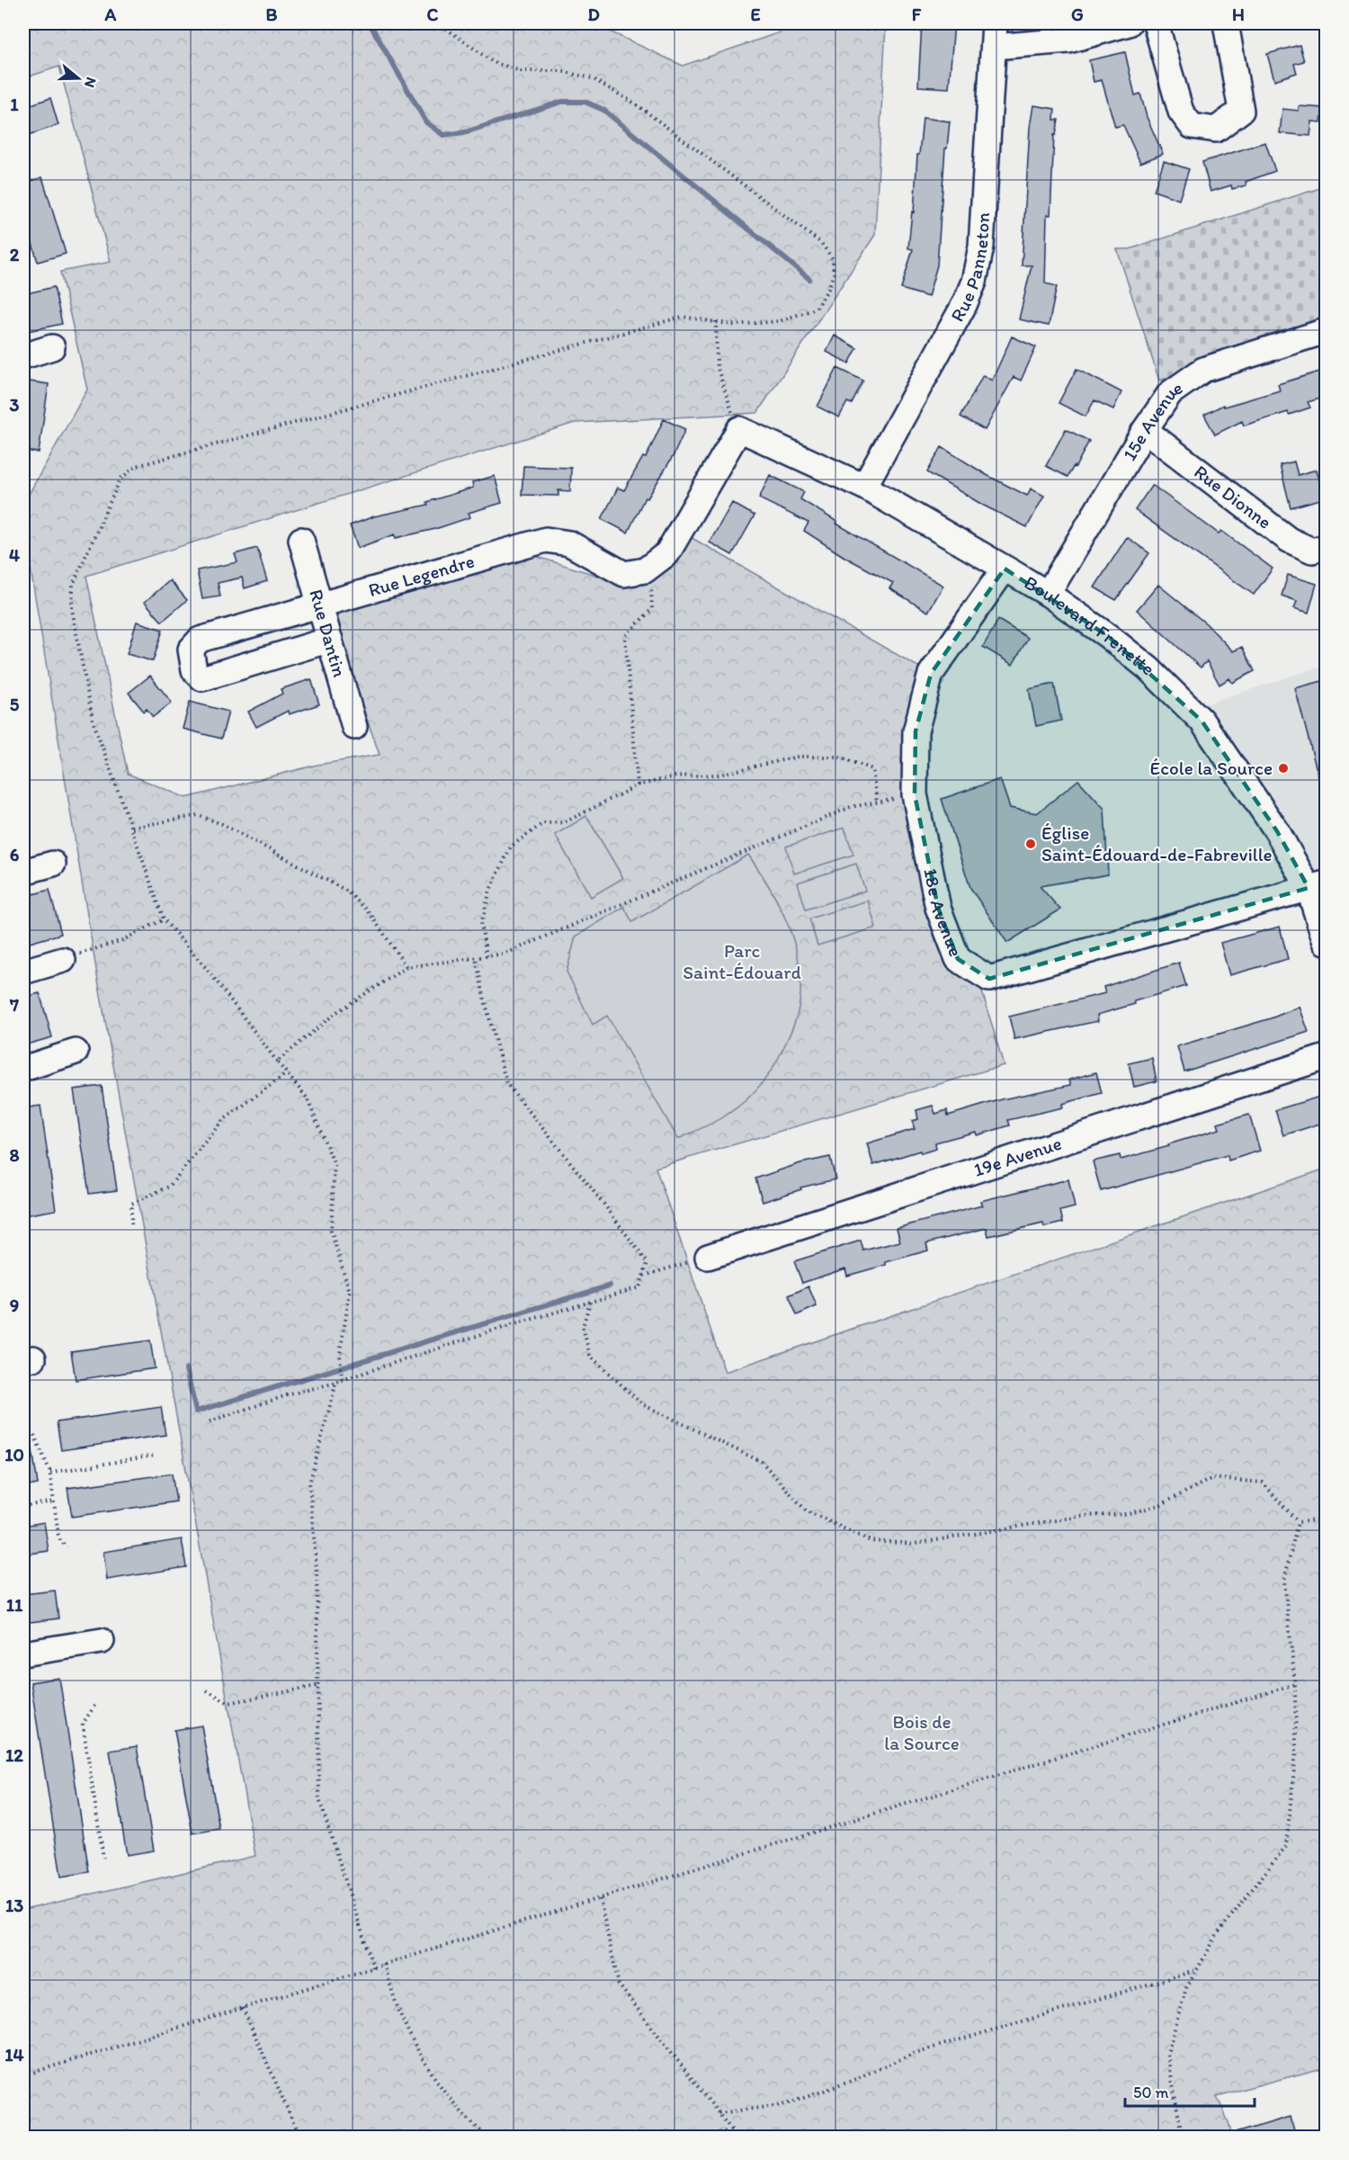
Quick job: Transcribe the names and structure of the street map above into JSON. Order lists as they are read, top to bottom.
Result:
{
  "streets": {
    "street": [
      "Rue Panneton",
      "15e Avenue",
      "Rue Dionne",
      "Rue Legendre",
      "Boulevard Frenette",
      "Rue Dantin",
      "18e Avenue",
      "19e Avenue"
    ]
  },
  "crossings": [
    ["Rue Panneton", "Boulevard Frenette"],
    ["15e Avenue", "Rue Dionne"],
    ["15e Avenue", "Boulevard Frenette"],
    ["Rue Legendre", "Rue Dantin"],
    ["Boulevard Frenette", "18e Avenue"]
  ],
  "parks": ["Parc Saint-Édouard", "Bois de la Source"],
  "places": ["École la Source", "Église Saint-Édouard-de-Fabreville"],
  "scale_bar": "50 m",
  "north": "right",
  "grid": {
    "columns": [
      "A",
      "B",
      "C",
      "D",
      "E",
      "F",
      "G",
      "H"
    ],
    "rows": [
      "1",
      "2",
      "3",
      "4",
      "5",
      "6",
      "7",
      "8",
      "9",
      "10",
      "11",
      "12",
      "13",
      "14"
    ]
  }
}
